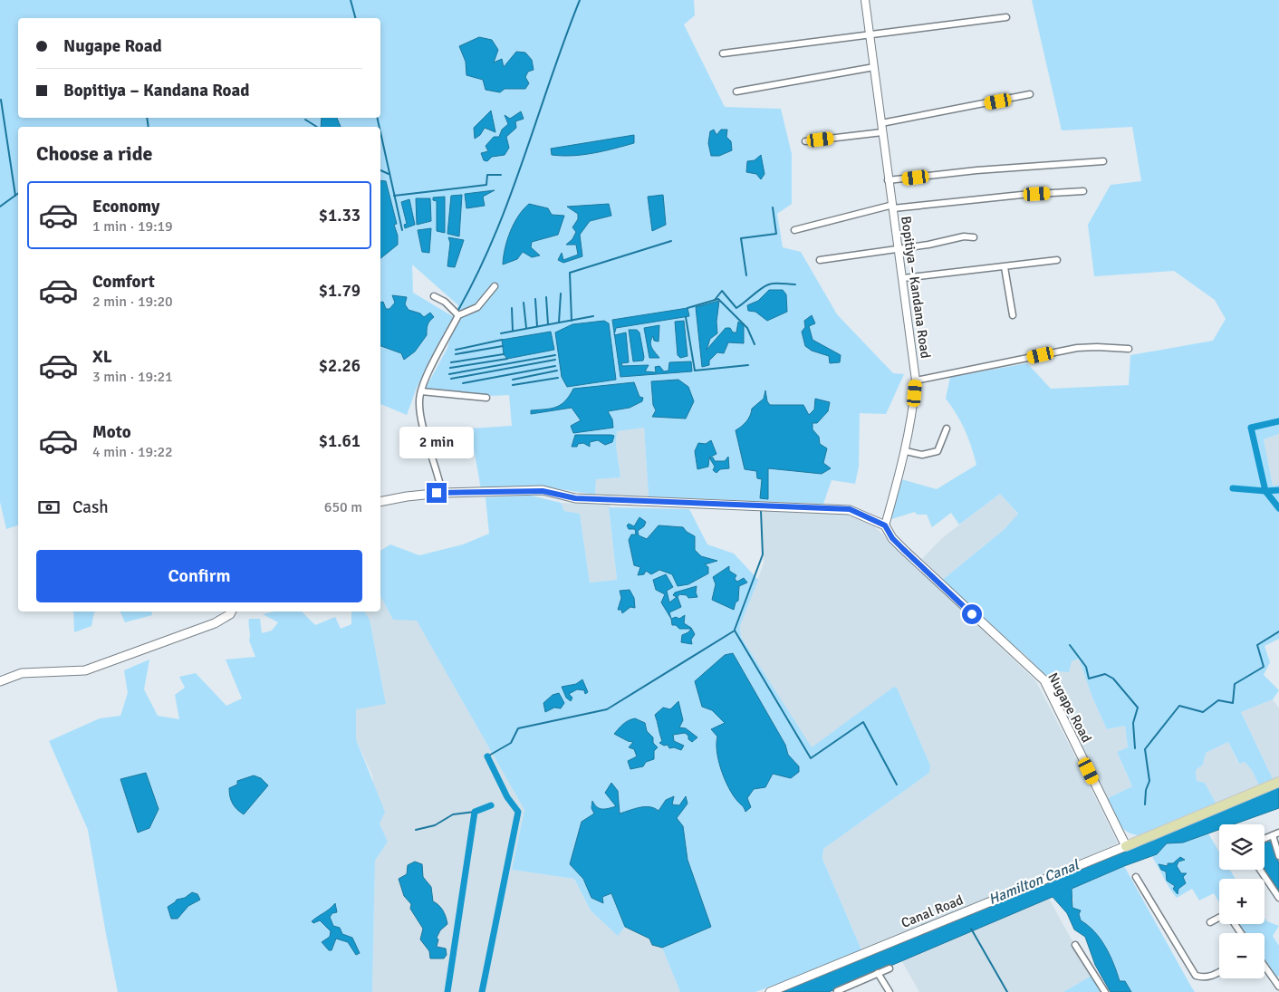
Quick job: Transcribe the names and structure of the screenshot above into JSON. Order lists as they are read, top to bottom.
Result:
{
  "streets": {
    "main road": ["Nugape Road", "Canal Road"],
    "street": ["Bopitiya – Kandana Road"]
  },
  "crossings": [
    ["Bopitiya – Kandana Road", "Nugape Road"],
    ["Nugape Road", "Canal Road"]
  ],
  "water": ["Hamilton Canal"],
  "page": {
    "banner": ["Nugape Road", "Bopitiya – Kandana Road"],
    "heading": "Choose a ride",
    "list": [
      {
        "name": "Economy",
        "note": "1 min · 19:19",
        "value": "$1.33"
      },
      {
        "name": "Comfort",
        "note": "2 min · 19:20",
        "value": "$1.79"
      },
      {
        "name": "XL",
        "note": "3 min · 19:21",
        "value": "$2.26"
      },
      {
        "name": "Moto",
        "note": "4 min · 19:22",
        "value": "$1.61"
      }
    ],
    "bubble": "2 min",
    "pay": ["Cash", "650 m"],
    "buttons": "Confirm",
    "map_buttons": ["+", "−"]
  }
}
